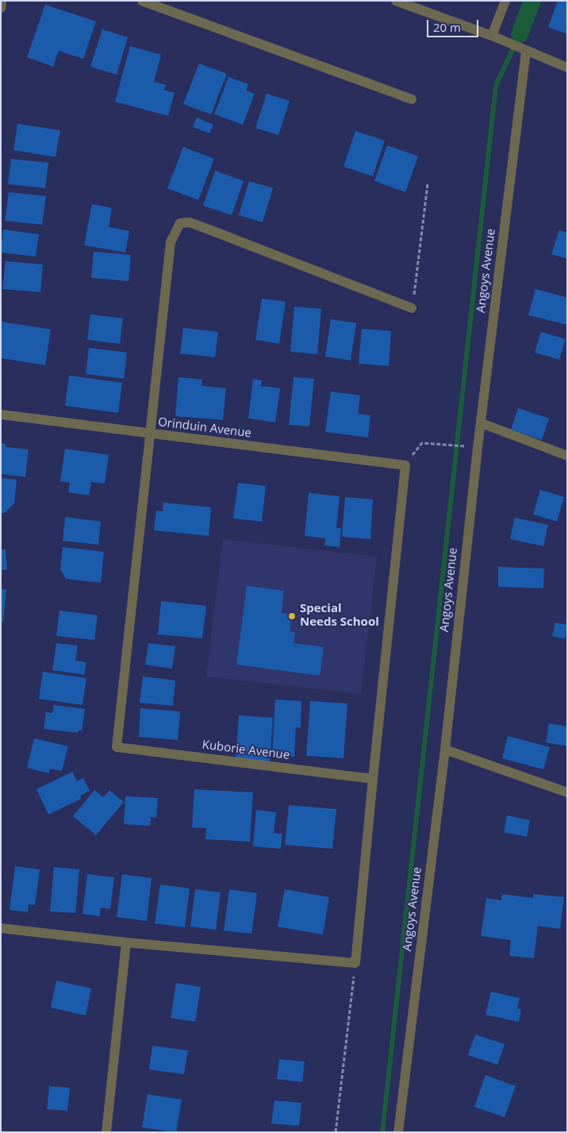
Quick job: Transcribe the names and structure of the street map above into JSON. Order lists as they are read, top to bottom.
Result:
{
  "streets": {
    "street": ["Angoys Avenue", "Orinduin Avenue", "Kuborie Avenue"]
  },
  "crossings": [
    ["Orinduin Avenue", "Kuborie Avenue"]
  ],
  "places": ["Special Needs School"],
  "scale_bar": "20 m"
}
